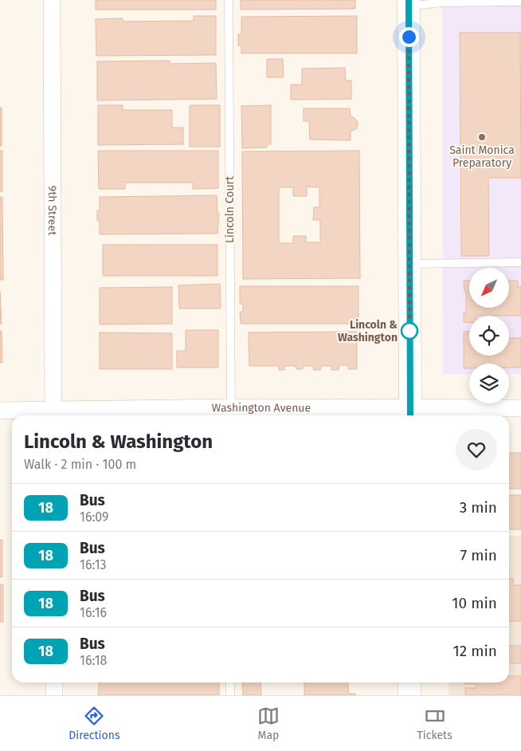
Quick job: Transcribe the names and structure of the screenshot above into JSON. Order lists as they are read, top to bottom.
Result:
{
  "streets": {
    "street": ["9th Street", "Washington Avenue"],
    "lane": ["Lincoln Court"]
  },
  "crossings": [
    ["9th Street", "Washington Avenue"],
    ["Lincoln Court", "Washington Avenue"]
  ],
  "places": ["Saint Monica Preparatory", "Lincoln & Washington"],
  "lines": ["bus line 18"],
  "north": "bottom left",
  "page": {
    "heading": ["Lincoln & Washington", "Walk · 2 min · 100 m"],
    "list": [
      {
        "mark": "18",
        "name": "Bus",
        "note": "16:09",
        "value": "3 min"
      },
      {
        "mark": "18",
        "name": "Bus",
        "note": "16:13",
        "value": "7 min"
      },
      {
        "mark": "18",
        "name": "Bus",
        "note": "16:16",
        "value": "10 min"
      },
      {
        "mark": "18",
        "name": "Bus",
        "note": "16:18",
        "value": "12 min"
      }
    ],
    "tabs": ["Directions", "Map", "Tickets"]
  }
}
